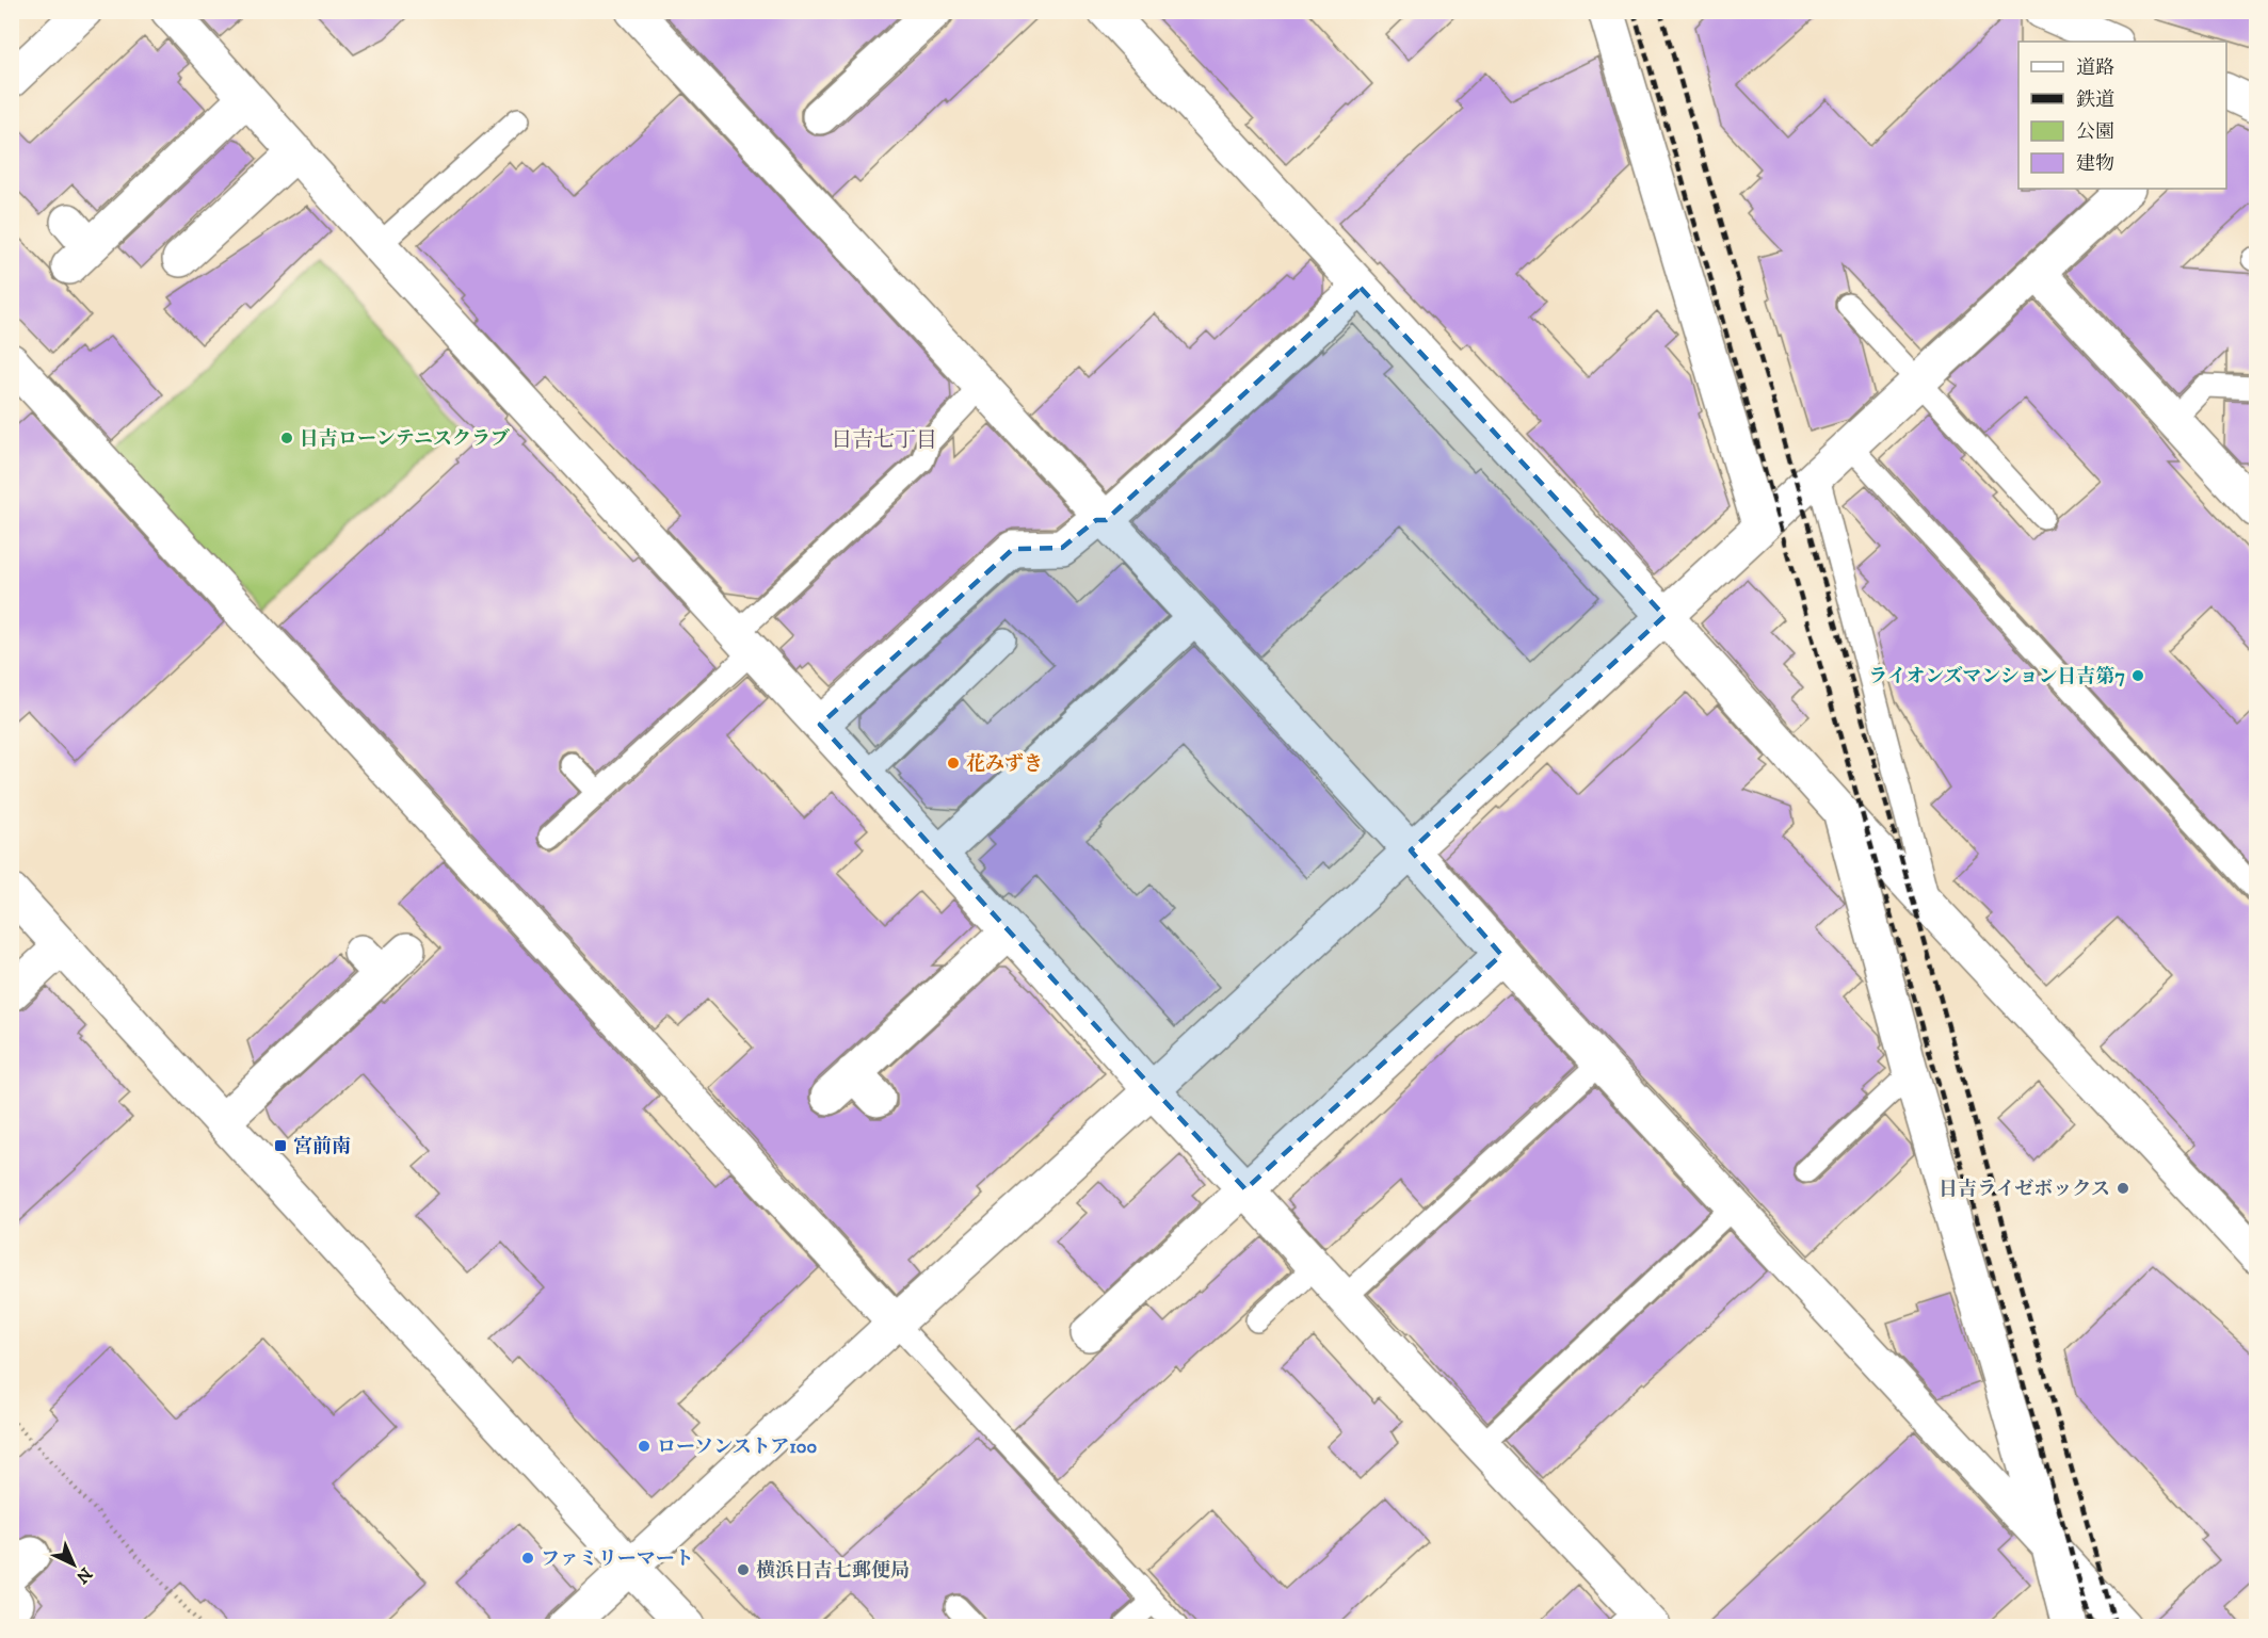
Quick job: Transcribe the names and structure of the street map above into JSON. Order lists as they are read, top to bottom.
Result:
{
  "districts": ["日吉七丁目"],
  "places": {
    "other": [
      "日吉ローンテニスクラブ",
      "ライオンズマンション日吉第7",
      "花みずき",
      "日吉ライゼボックス",
      "ローソンストア100",
      "ファミリーマート",
      "横浜日吉七郵便局"
    ],
    "transit": ["宮前南"]
  },
  "legend": [
    "道路",
    "鉄道",
    "公園",
    "建物"
  ],
  "north": "bottom right"
}
